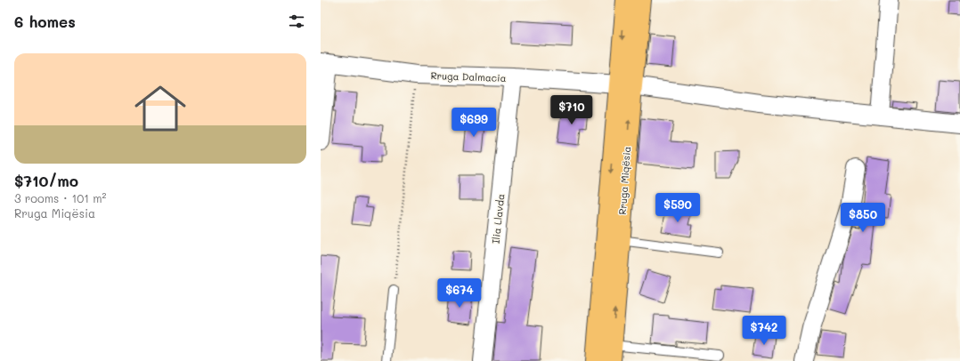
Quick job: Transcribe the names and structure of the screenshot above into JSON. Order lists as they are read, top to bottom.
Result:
{
  "streets": {
    "main road": ["Rruga Miqësia"],
    "street": ["Rruga Dalmacia", "Ilia Llavda"]
  },
  "crossings": [
    ["Rruga Dalmacia", "Rruga Miqësia"],
    ["Rruga Dalmacia", "Ilia Llavda"]
  ],
  "page": {
    "heading": "6 homes",
    "list": [
      {
        "name": "$710/mo",
        "note": "3 rooms · 101 m² · Rruga Miqësia"
      }
    ],
    "price": [
      "$710",
      "$699",
      "$590",
      "$850",
      "$674",
      "$742"
    ]
  }
}
